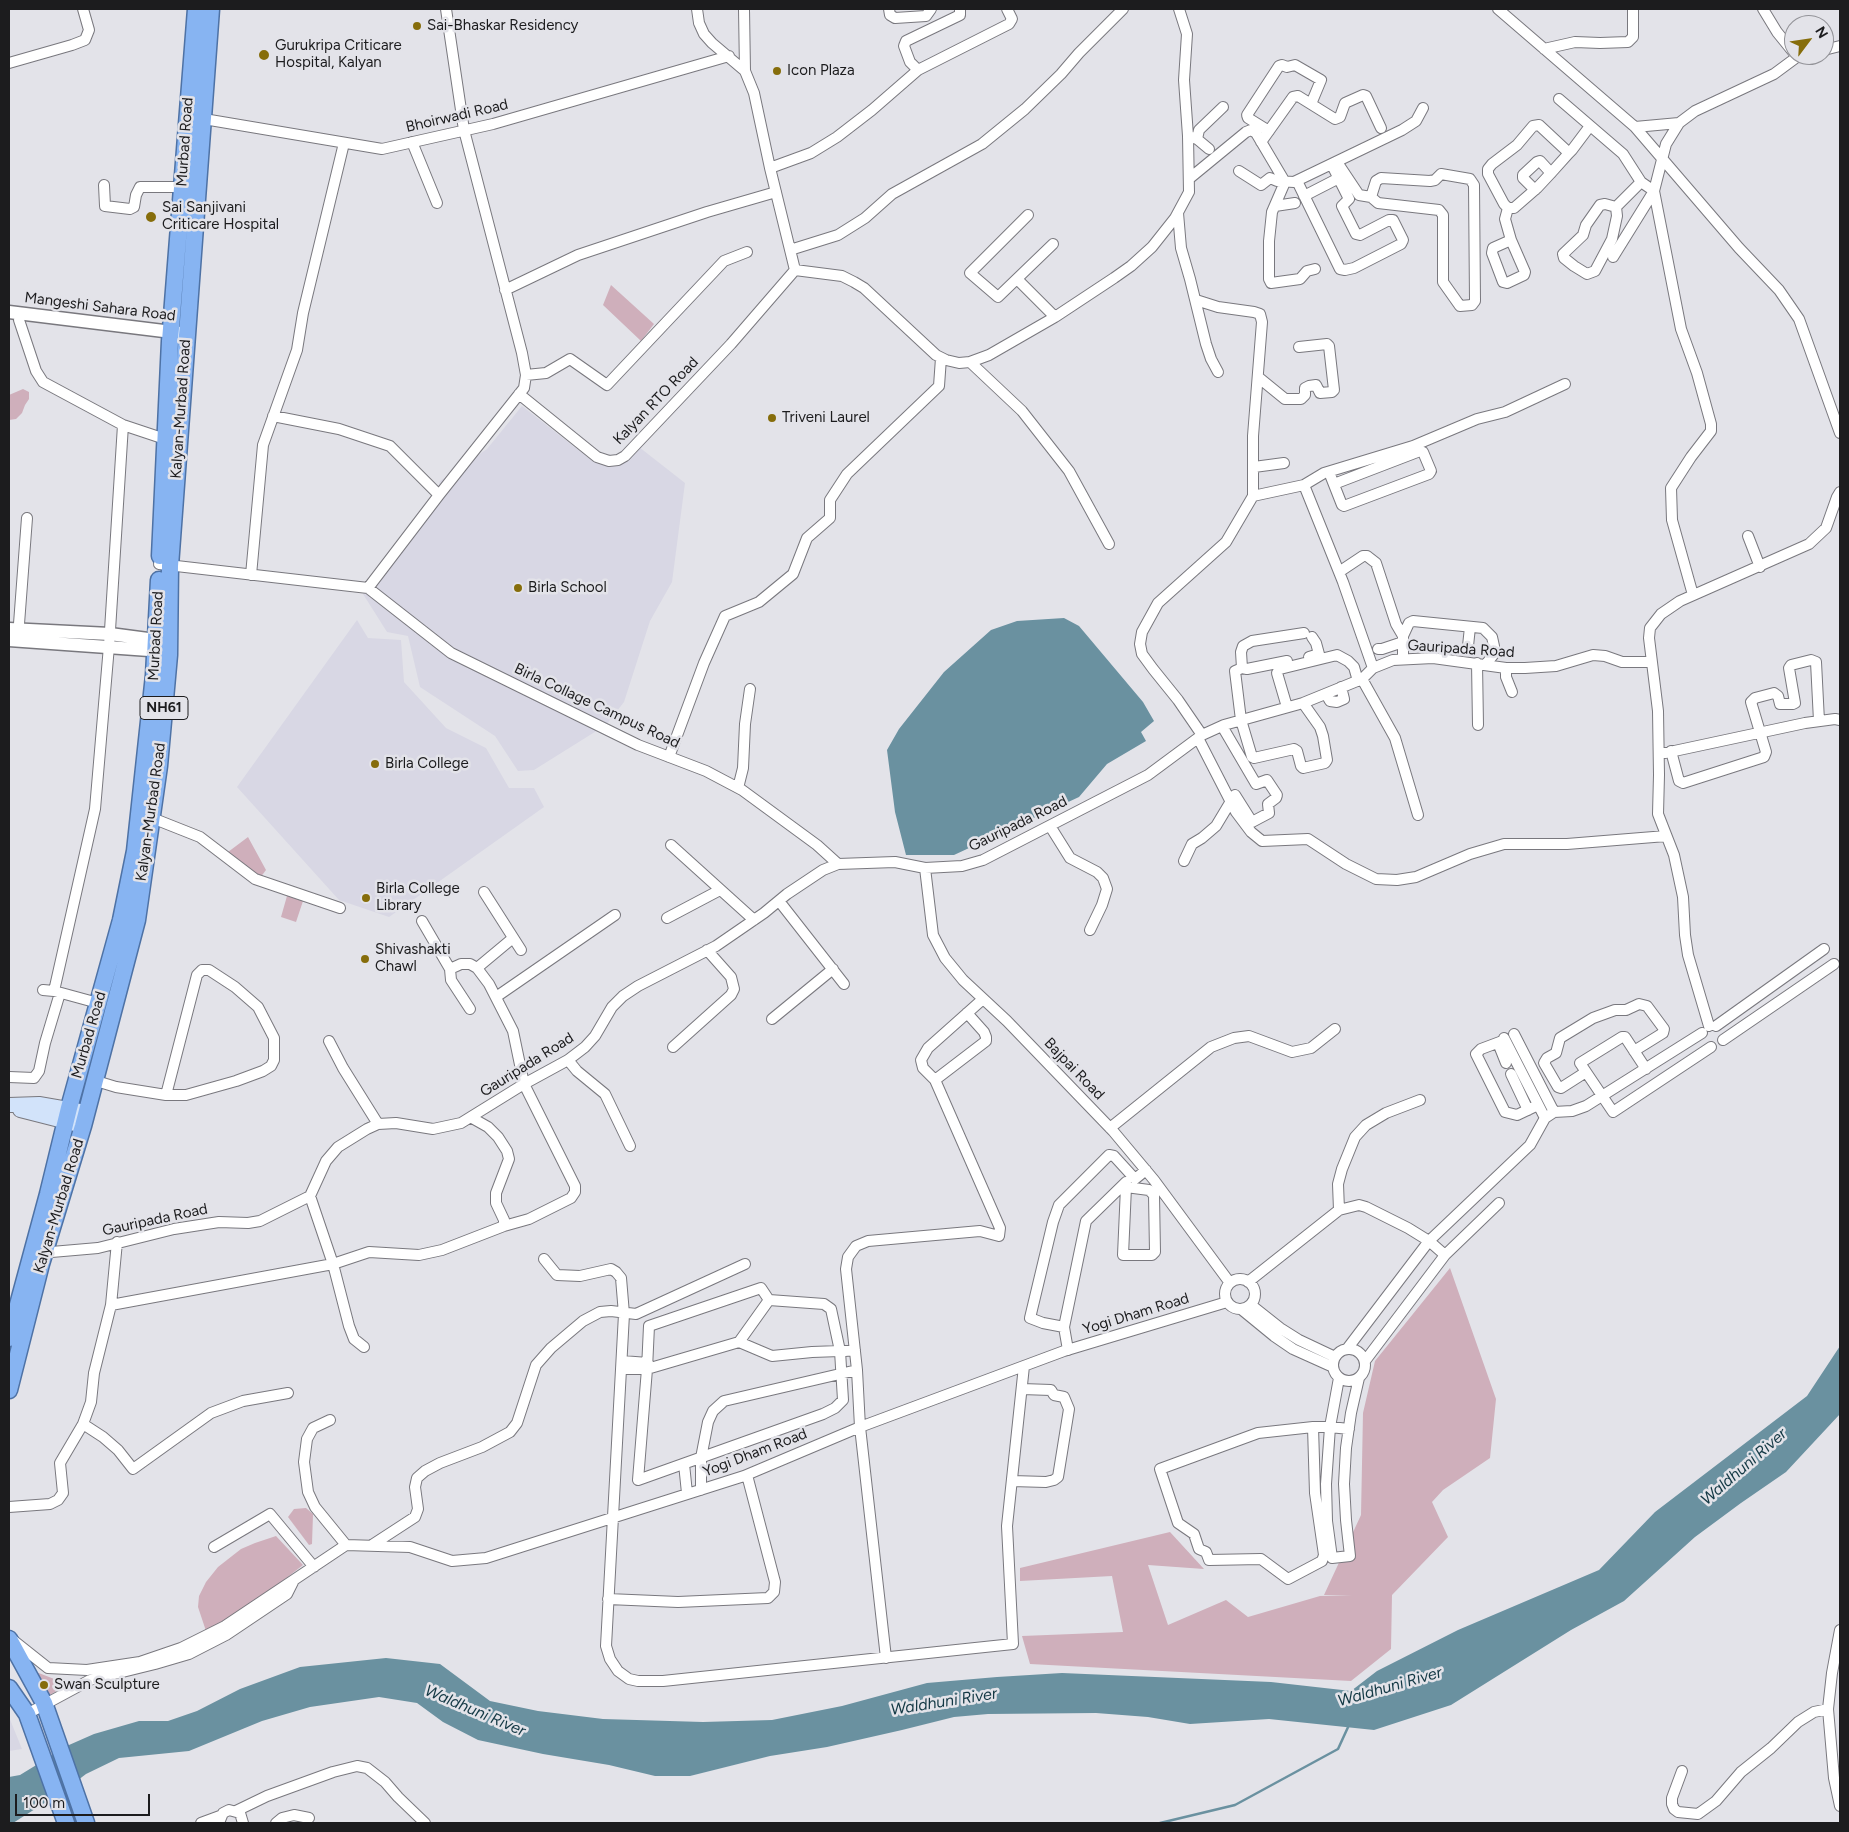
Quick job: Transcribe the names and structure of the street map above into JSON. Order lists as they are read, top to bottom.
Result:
{
  "streets": {
    "highway": ["Murbad Road", "Kalyan-Murbad Road", "NH61"],
    "street": [
      "Bhoirwadi Road",
      "Mangeshi Sahara Road",
      "Kalyan RTO Road",
      "Gauripada Road",
      "Birla Collage Campus Road",
      "Bajpai Road",
      "Yogi Dham Road"
    ]
  },
  "crossings": [
    ["Bhoirwadi Road", "Murbad Road"],
    ["Bhoirwadi Road", "Kalyan-Murbad Road"],
    ["Murbad Road", "Mangeshi Sahara Road"],
    ["Murbad Road", "Kalyan-Murbad Road"],
    ["Murbad Road", "Gauripada Road"],
    ["Mangeshi Sahara Road", "Kalyan-Murbad Road"],
    ["Kalyan-Murbad Road", "Gauripada Road"],
    ["Gauripada Road", "Birla Collage Campus Road"],
    ["Gauripada Road", "Bajpai Road"],
    ["Bajpai Road", "Yogi Dham Road"]
  ],
  "water": ["Waldhuni River"],
  "places": [
    "Sai-Bhaskar Residency",
    "Gurukripa Criticare Hospital, Kalyan",
    "Icon Plaza",
    "Sai Sanjivani Criticare Hospital",
    "Triveni Laurel",
    "Birla School",
    "Birla College",
    "Birla College Library",
    "Shivashakti Chawl",
    "Swan Sculpture"
  ],
  "scale_bar": "100 m",
  "north": "top right"
}
